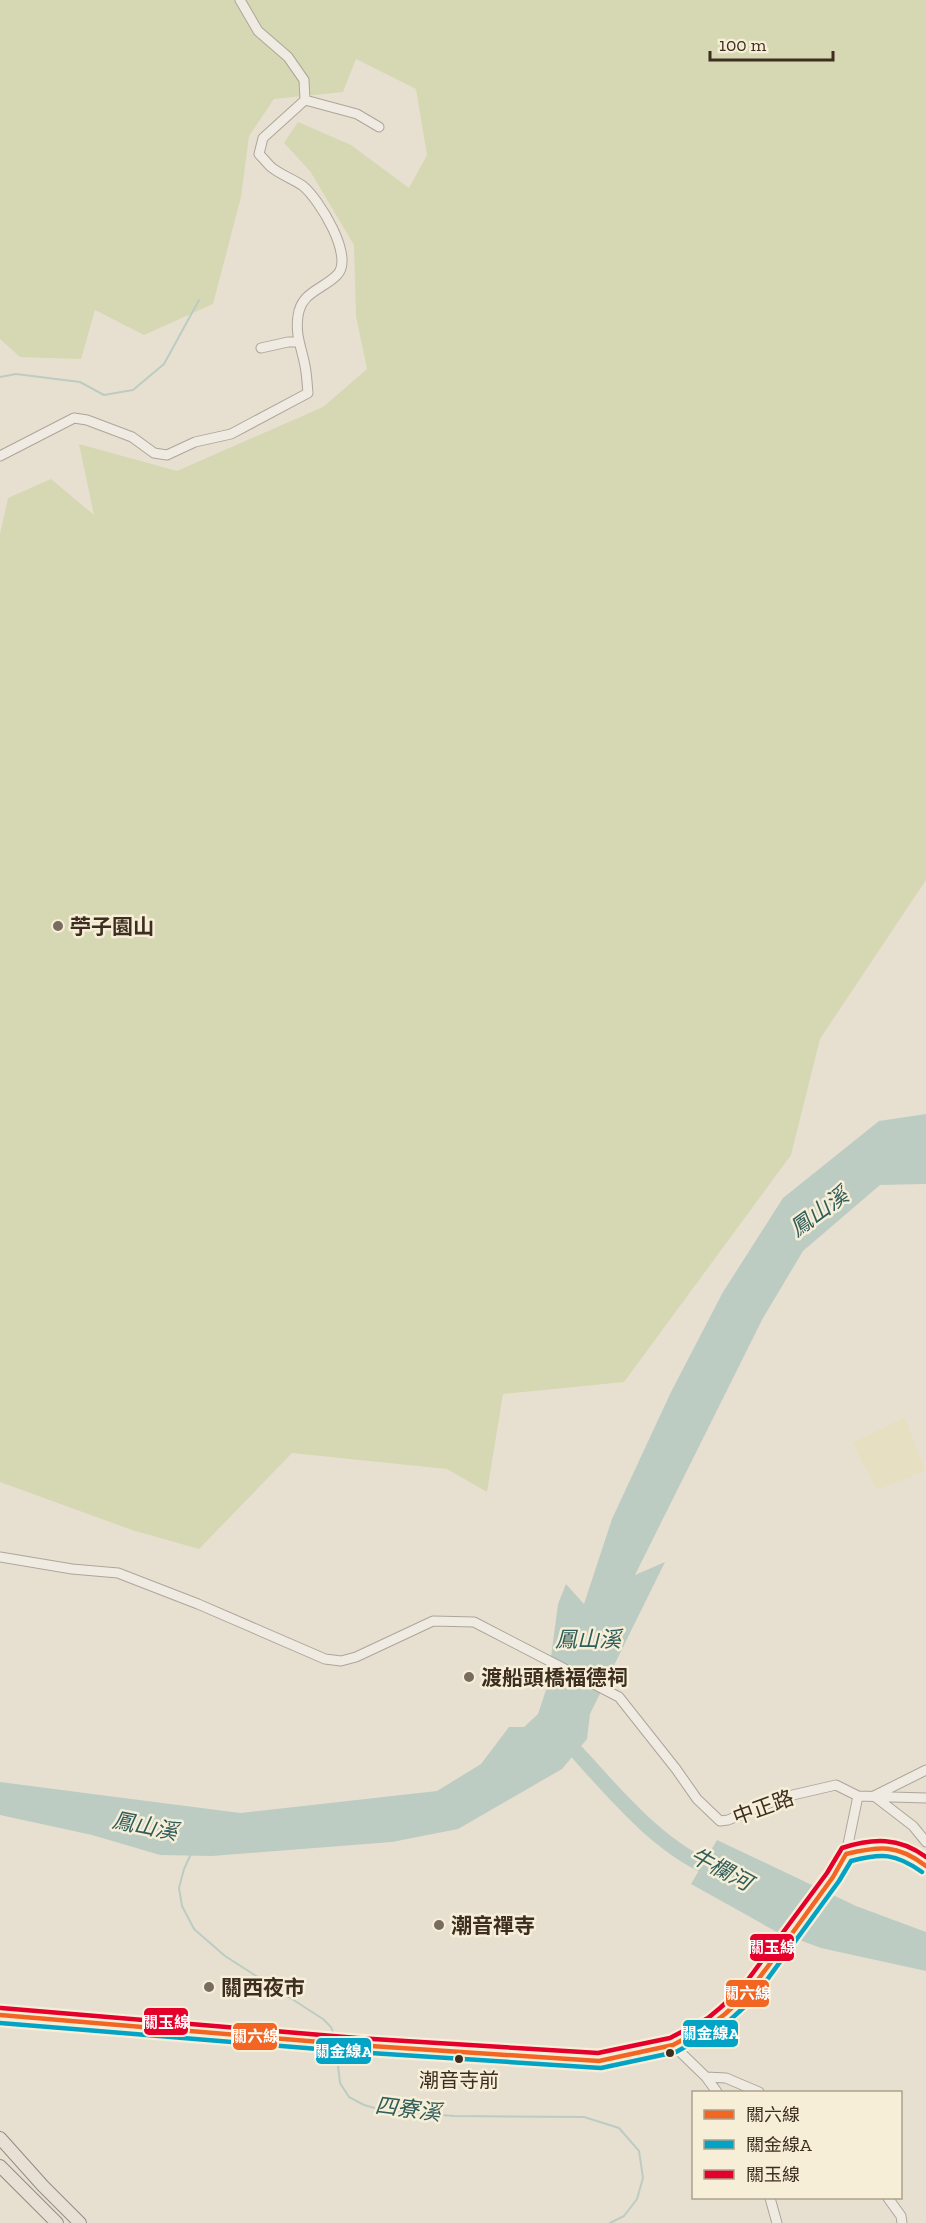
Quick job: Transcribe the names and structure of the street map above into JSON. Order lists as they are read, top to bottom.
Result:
{
  "streets": {
    "street": ["中正路"]
  },
  "water": ["鳳山溪", "牛欄河", "四寮溪"],
  "places": [
    "苧子園山",
    "渡船頭橋福德祠",
    "潮音禪寺",
    "關西夜市",
    "潮音寺前"
  ],
  "lines": ["transit line 關玉線", "transit line 關六線", "transit line 關金線A"],
  "legend": ["關六線", "關金線A", "關玉線"],
  "scale_bar": "100 m"
}
